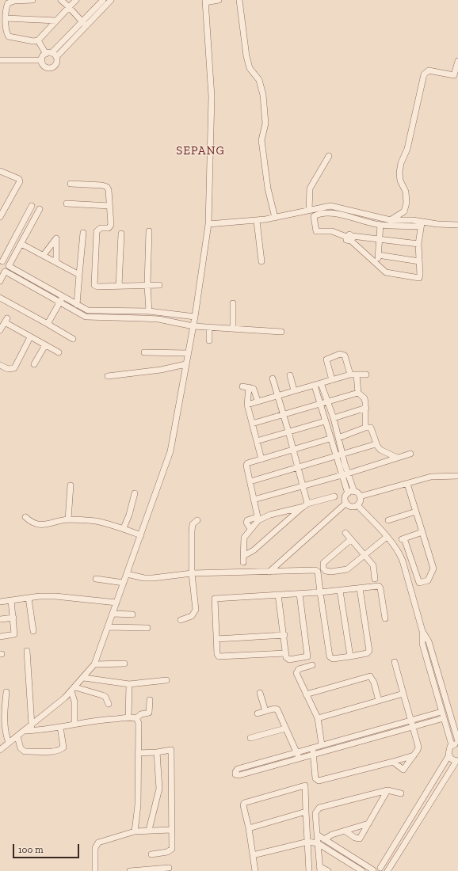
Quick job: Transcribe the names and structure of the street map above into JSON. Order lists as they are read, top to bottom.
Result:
{
  "districts": ["SEPANG"],
  "scale_bar": "100 m"
}
